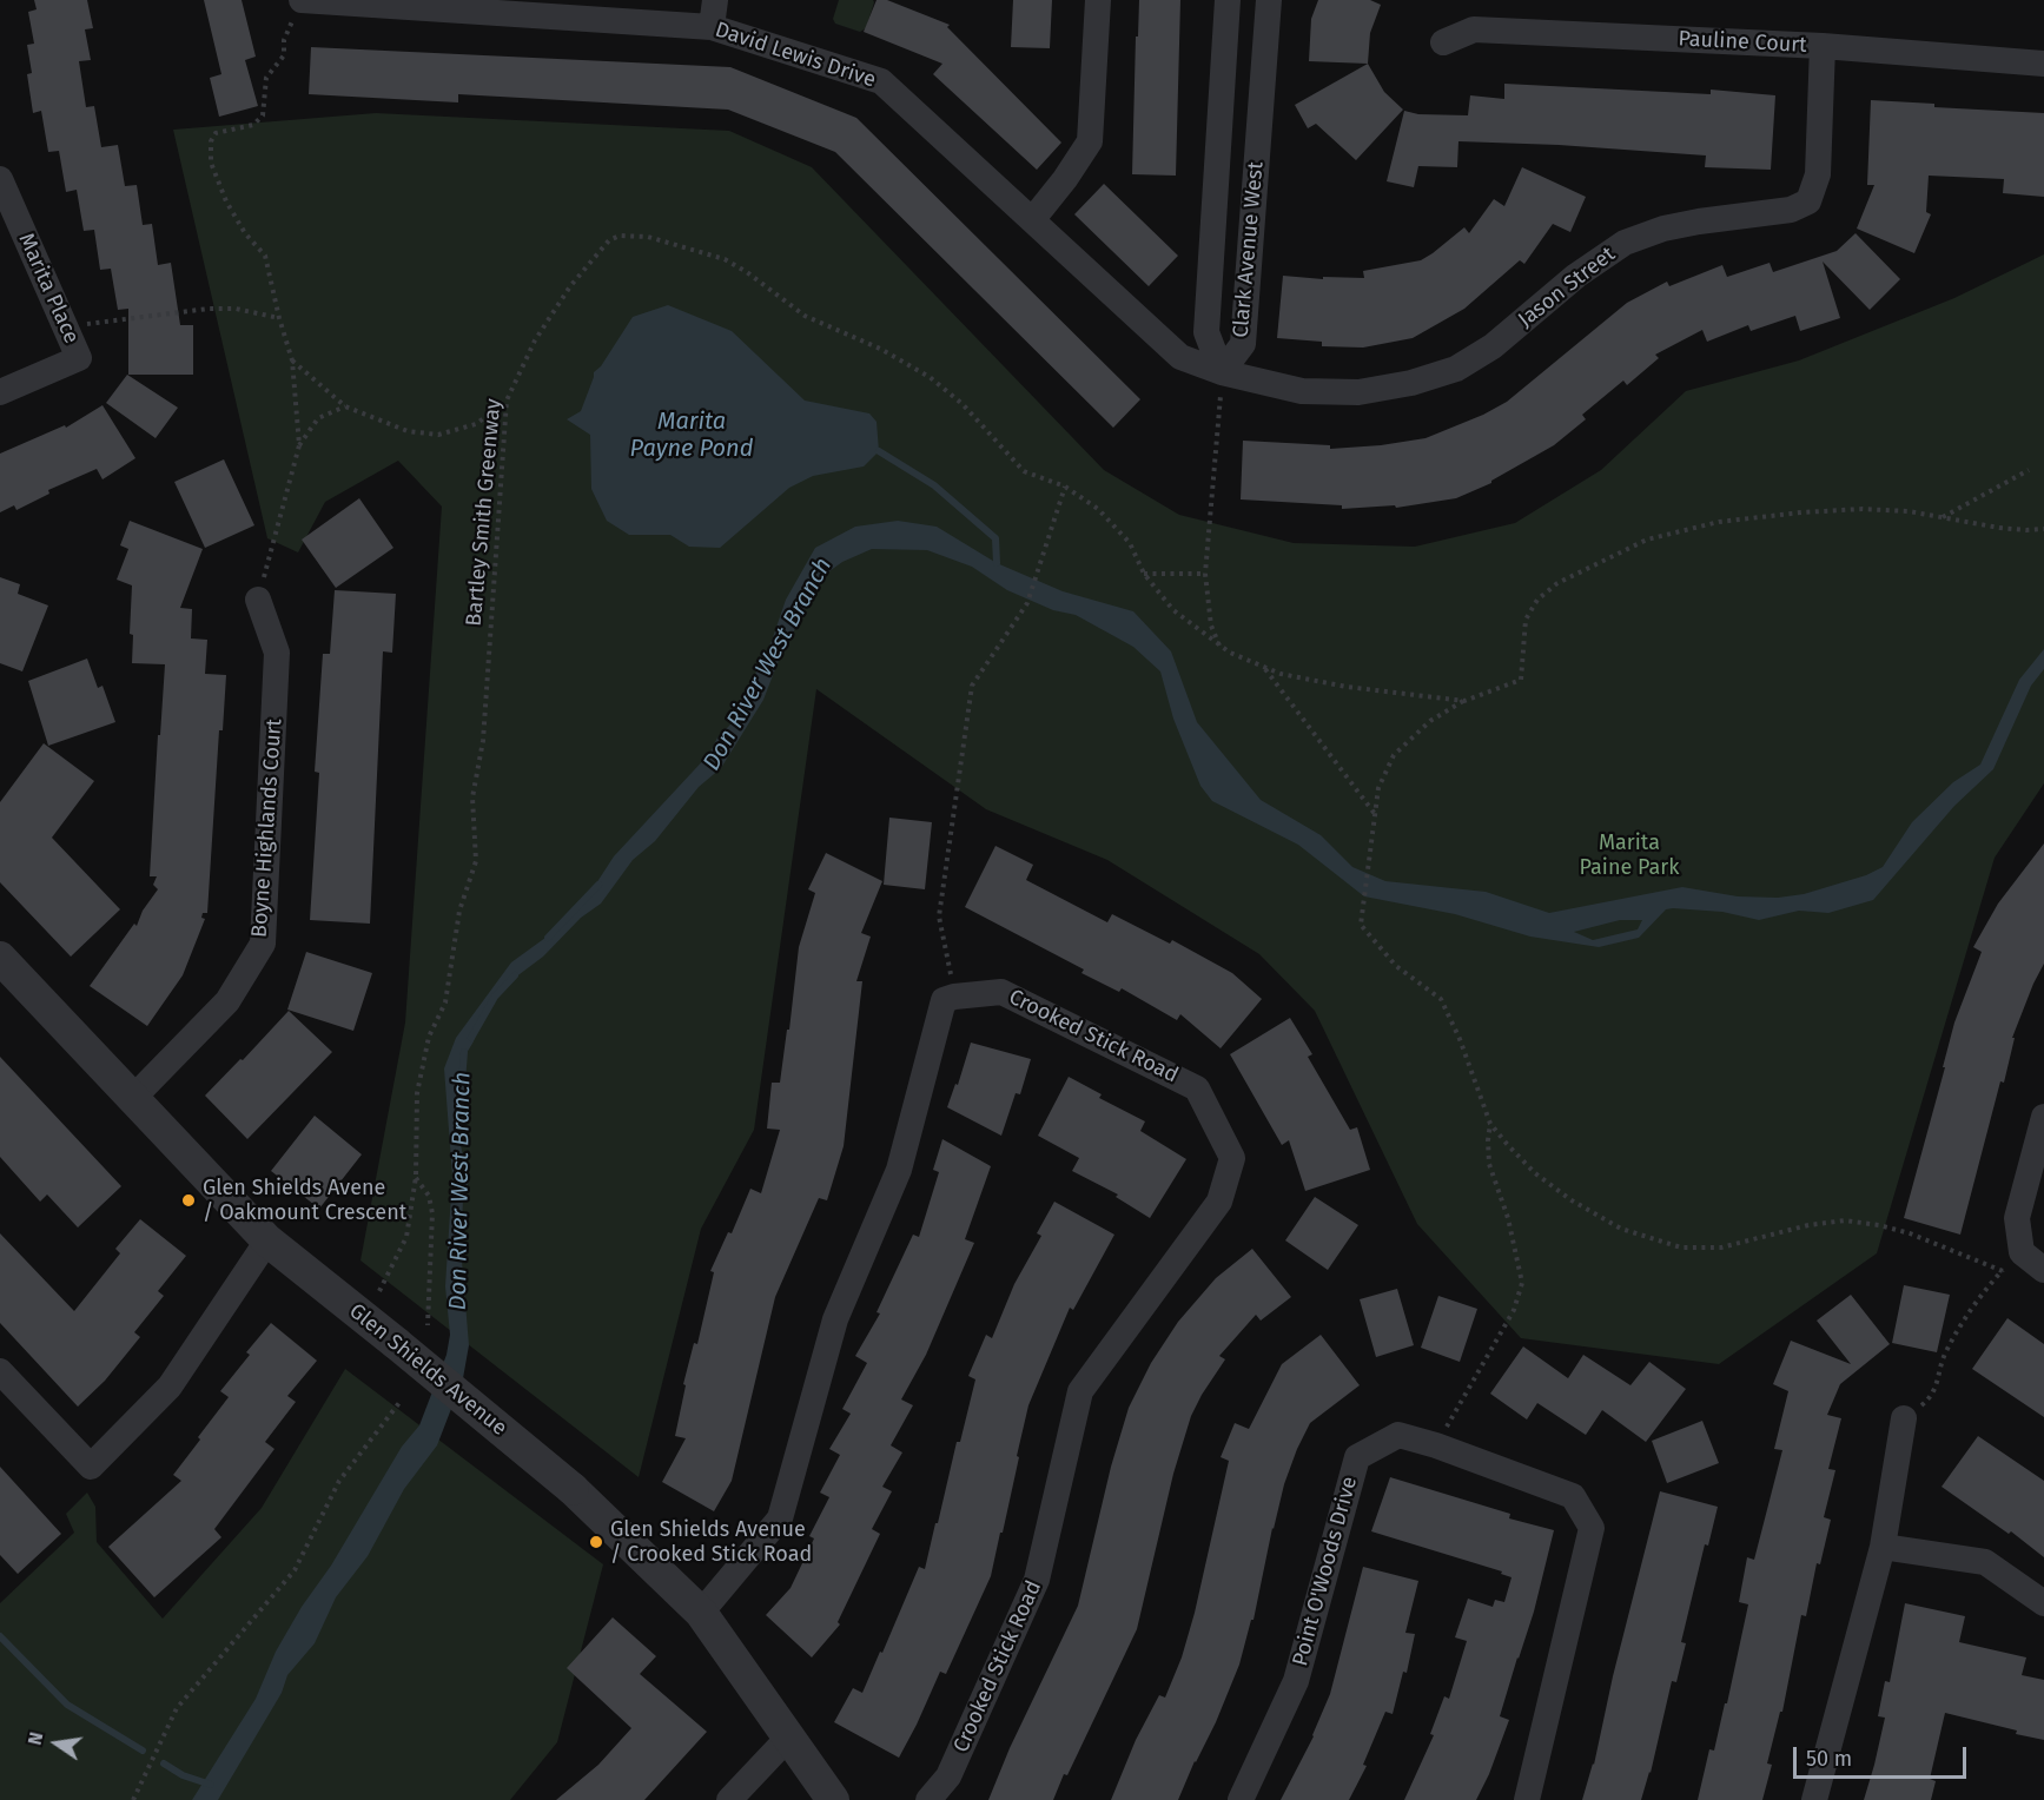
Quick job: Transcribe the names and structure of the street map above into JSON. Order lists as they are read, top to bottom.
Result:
{
  "streets": {
    "street": [
      "Pauline Court",
      "David Lewis Drive",
      "Clark Avenue West",
      "Jason Street",
      "Marita Place",
      "Boyne Highlands Court",
      "Crooked Stick Road",
      "Glen Shields Avenue",
      "Point O'Woods Drive"
    ],
    "path": ["Bartley Smith Greenway"]
  },
  "crossings": [
    ["Pauline Court", "Jason Street"],
    ["David Lewis Drive", "Clark Avenue West"],
    ["David Lewis Drive", "Jason Street"],
    ["Clark Avenue West", "Jason Street"],
    ["Boyne Highlands Court", "Glen Shields Avenue"]
  ],
  "water": ["Marita Payne Pond", "Don River West Branch"],
  "parks": ["Marita Paine Park"],
  "places": ["Glen Shields Avene / Oakmount Crescent", "Glen Shields Avenue / Crooked Stick Road"],
  "scale_bar": "50 m",
  "north": "left"
}
